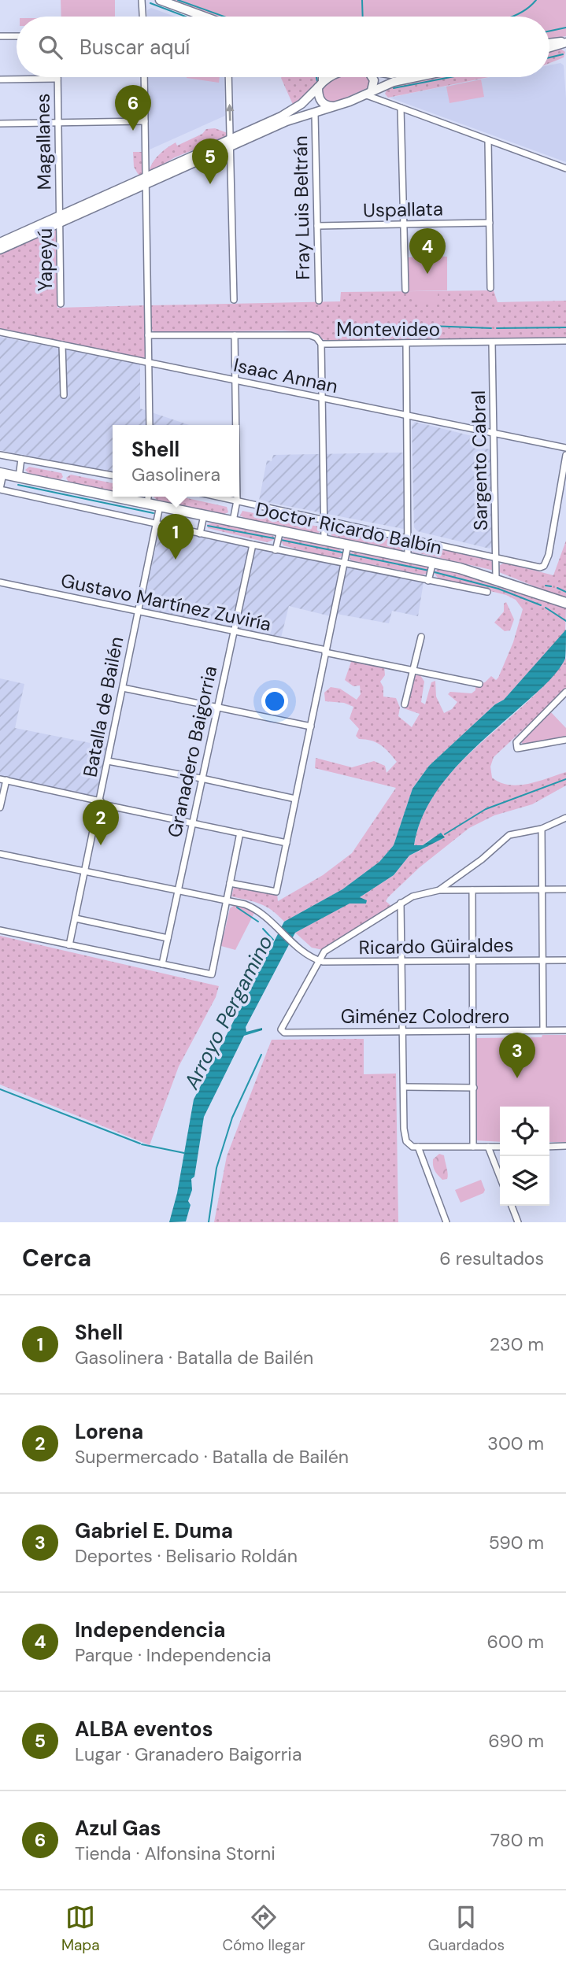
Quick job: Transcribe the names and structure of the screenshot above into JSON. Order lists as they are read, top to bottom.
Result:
{
  "streets": {
    "highway": ["Doctor Ricardo Balbín"],
    "street": [
      "Magallanes",
      "Fray Luis Beltrán",
      "Uspallata",
      "Yapeyú",
      "Montevideo",
      "Isaac Annan",
      "Sargento Cabral",
      "Gustavo Martínez Zuviría",
      "Batalla de Bailén",
      "Granadero Baigorria",
      "Ricardo Güiraldes",
      "Giménez Colodrero"
    ]
  },
  "crossings": [
    ["Magallanes", "Yapeyú"],
    ["Fray Luis Beltrán", "Uspallata"],
    ["Montevideo", "Sargento Cabral"],
    ["Isaac Annan", "Sargento Cabral"],
    ["Sargento Cabral", "Doctor Ricardo Balbín"],
    ["Doctor Ricardo Balbín", "Batalla de Bailén"],
    ["Gustavo Martínez Zuviría", "Batalla de Bailén"],
    ["Gustavo Martínez Zuviría", "Granadero Baigorria"],
    ["Ricardo Güiraldes", "Giménez Colodrero"]
  ],
  "water": ["Arroyo Pergamino"],
  "page": {
    "search": "Buscar aquí",
    "pins": [
      "6",
      "5",
      "4",
      "1",
      "2",
      "3"
    ],
    "popup": ["Shell", "Gasolinera"],
    "heading": ["Cerca", "6 resultados"],
    "list": [
      {
        "mark": "1",
        "name": "Shell",
        "note": "Gasolinera · Batalla de Bailén",
        "value": "230 m"
      },
      {
        "mark": "2",
        "name": "Lorena",
        "note": "Supermercado · Batalla de Bailén",
        "value": "300 m"
      },
      {
        "mark": "3",
        "name": "Gabriel E. Duma",
        "note": "Deportes · Belisario Roldán",
        "value": "590 m"
      },
      {
        "mark": "4",
        "name": "Independencia",
        "note": "Parque · Independencia",
        "value": "600 m"
      },
      {
        "mark": "5",
        "name": "ALBA eventos",
        "note": "Lugar · Granadero Baigorria",
        "value": "690 m"
      },
      {
        "mark": "6",
        "name": "Azul Gas",
        "note": "Tienda · Alfonsina Storni",
        "value": "780 m"
      }
    ],
    "nav": ["Mapa", "Cómo llegar", "Guardados"]
  }
}
